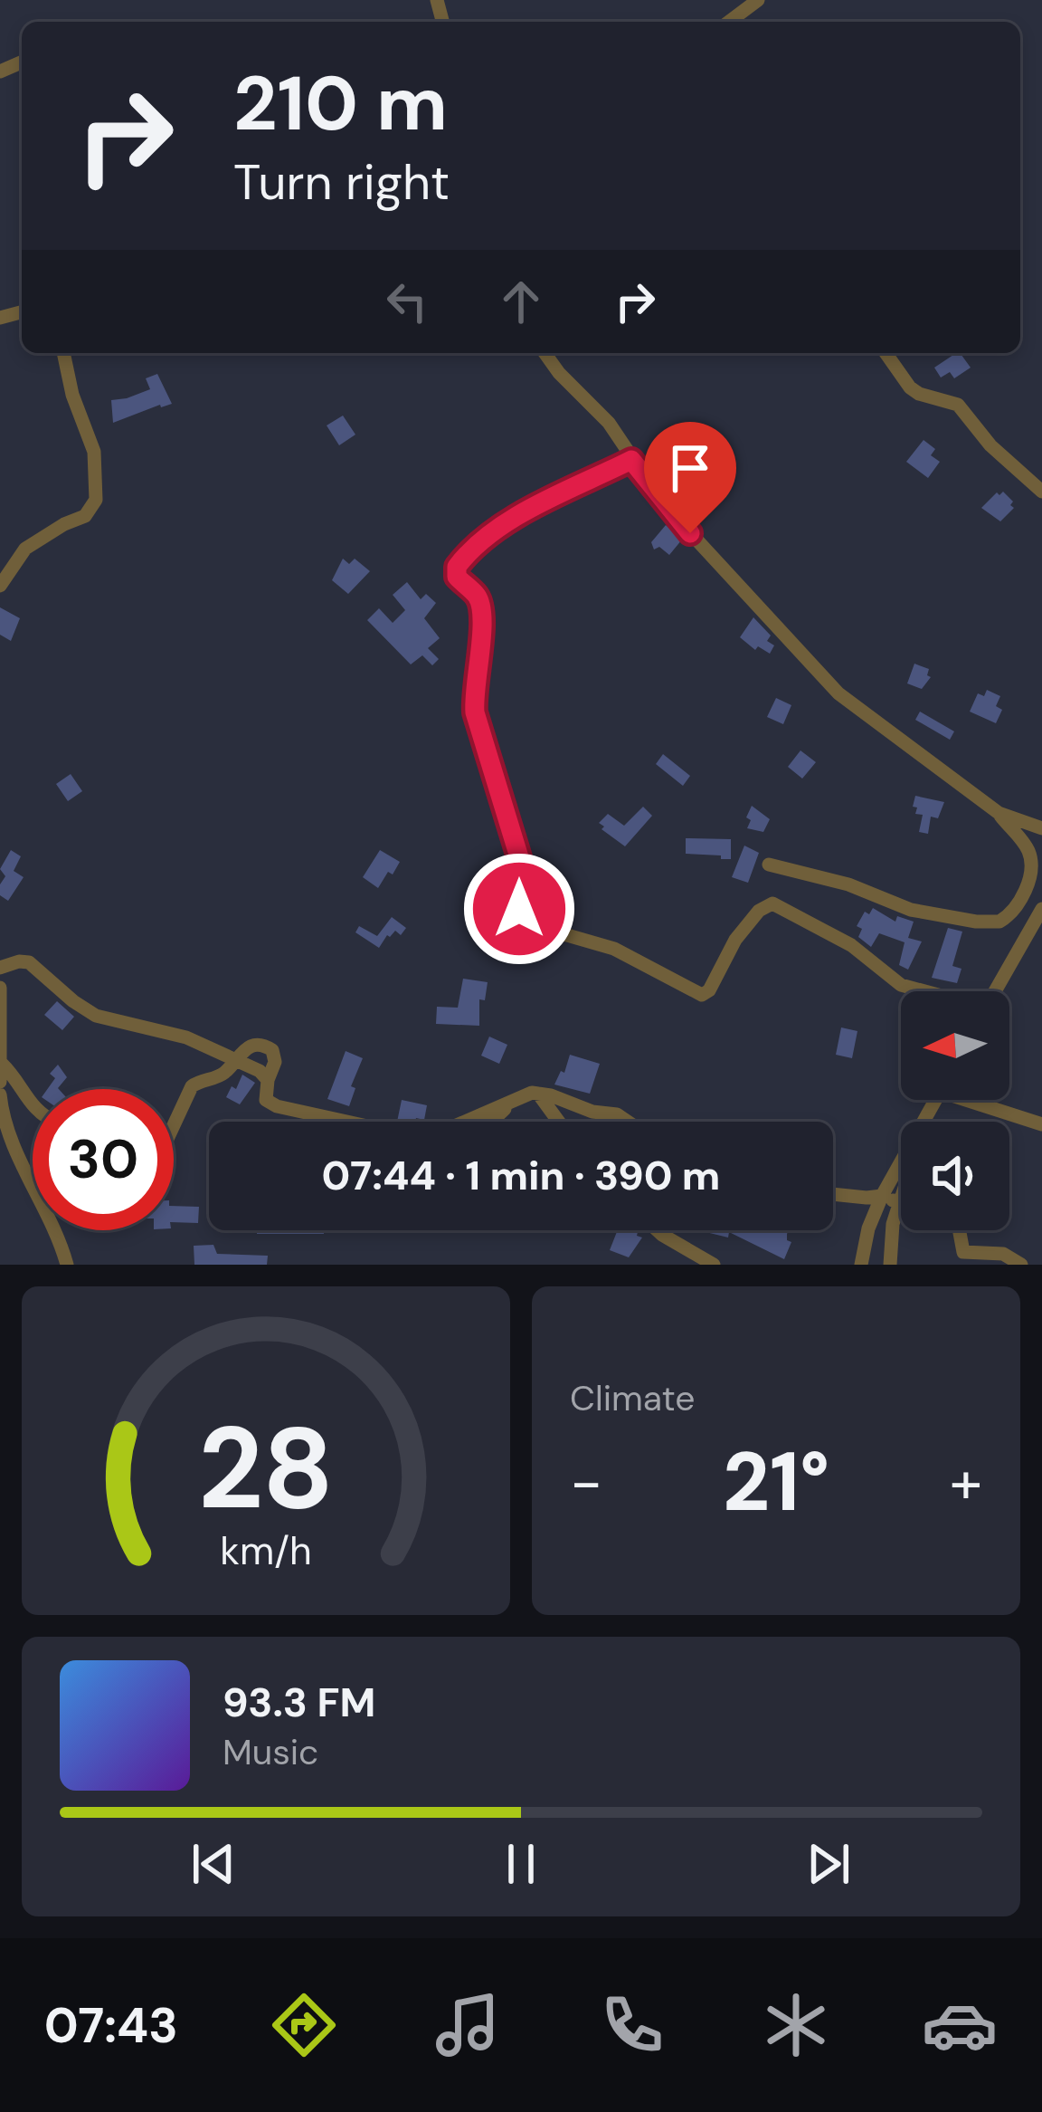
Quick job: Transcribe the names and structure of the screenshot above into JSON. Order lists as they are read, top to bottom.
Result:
{
  "north": "left",
  "page": {
    "turn": ["210 m", "Turn right"],
    "limit": "30",
    "trip": "07:44 · 1 min · 390 m",
    "tile": "Climate",
    "heat": ["−", "21°", "+"],
    "song": ["93.3 FM", "Music"],
    "tabs": "07:43",
    "gauge": ["28", "km/h"]
  }
}
